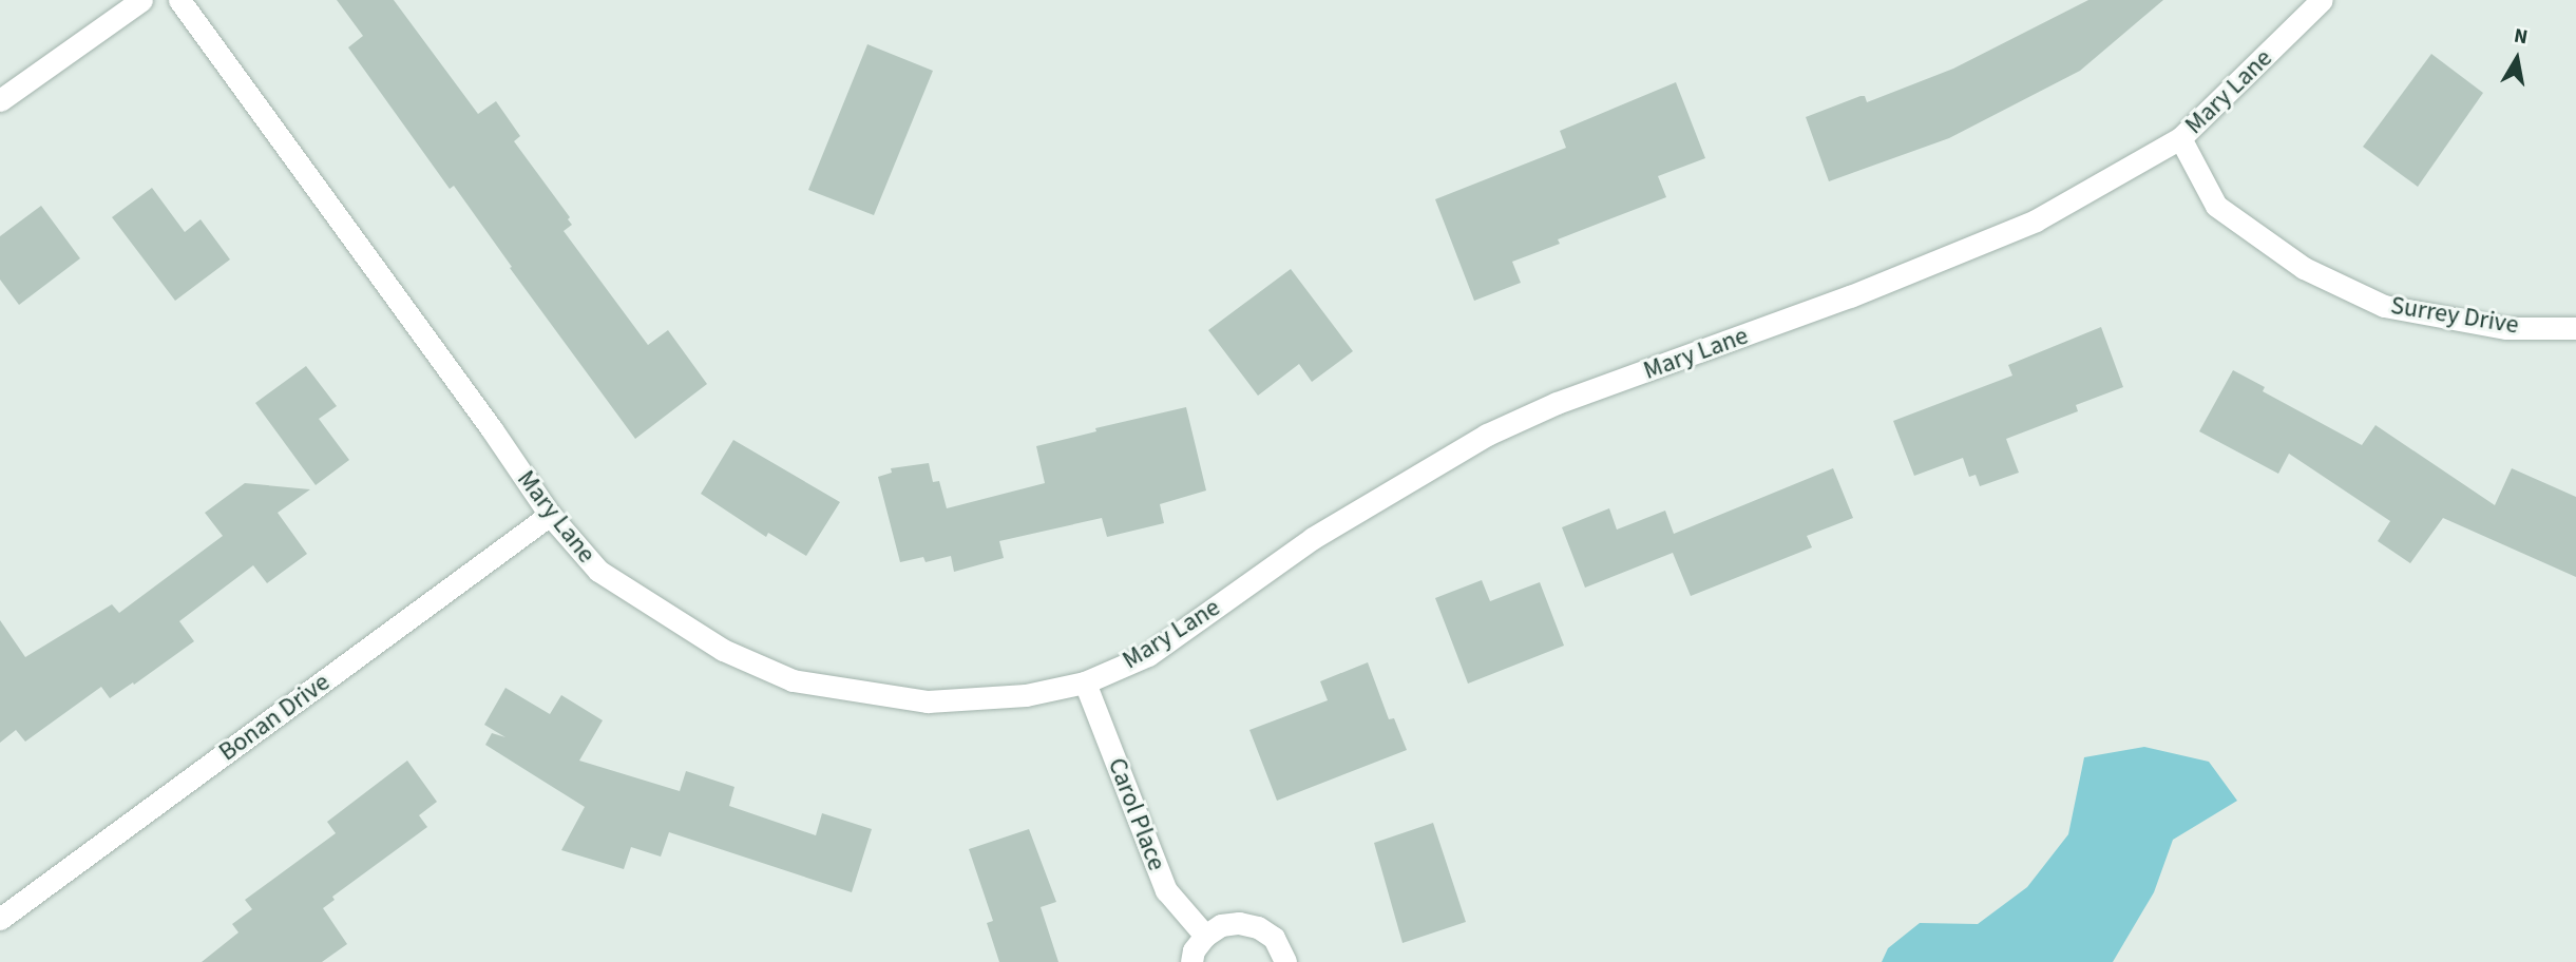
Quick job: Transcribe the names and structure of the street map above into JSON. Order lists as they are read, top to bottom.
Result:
{
  "streets": {
    "street": [
      "Mary Lane",
      "Surrey Drive",
      "Bonan Drive",
      "Carol Place"
    ]
  },
  "crossings": [
    ["Mary Lane", "Surrey Drive"],
    ["Mary Lane", "Bonan Drive"],
    ["Mary Lane", "Carol Place"]
  ],
  "north": "top"
}
